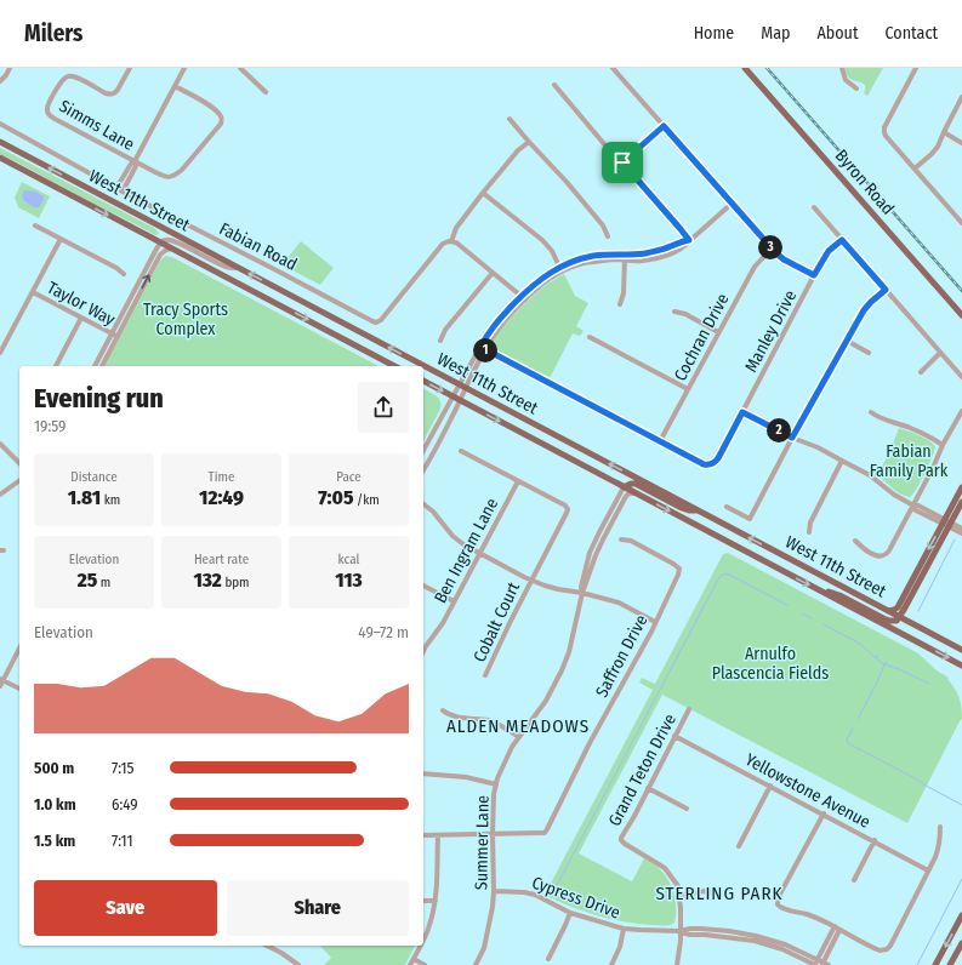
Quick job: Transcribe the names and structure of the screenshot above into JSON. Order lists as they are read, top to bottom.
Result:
{
  "streets": {
    "main road": ["Byron Road", "West 11th Street"],
    "street": [
      "Simms Lane",
      "Fabian Road",
      "Taylor Way",
      "Manley Drive",
      "Cochran Drive",
      "Ben Ingram Lane",
      "Cobalt Court",
      "Saffron Drive",
      "Grand Teton Drive",
      "Yellowstone Avenue",
      "Summer Lane",
      "Cypress Drive"
    ]
  },
  "crossings": [
    ["West 11th Street", "Summer Lane"],
    ["Manley Drive", "Cochran Drive"],
    ["Ben Ingram Lane", "Cobalt Court"],
    ["Saffron Drive", "Summer Lane"],
    ["Grand Teton Drive", "Yellowstone Avenue"],
    ["Summer Lane", "Cypress Drive"]
  ],
  "districts": ["ALDEN MEADOWS", "STERLING PARK"],
  "parks": ["Tracy Sports Complex", "Fabian Family Park", "Arnulfo Plascencia Fields"],
  "page": {
    "header": "Milers",
    "nav": [
      "Home",
      "Map",
      "About",
      "Contact"
    ],
    "pins": ["3", "1", "2"],
    "heading": ["Evening run", "19:59"],
    "stats": [
      ["Distance", "1.81 km"],
      ["Time", "12:49"],
      ["Pace", "7:05 /km"],
      ["Elevation", "25 m"],
      ["Heart rate", "132 bpm"],
      ["kcal", "113"]
    ],
    "chart": ["Elevation", "49–72 m"],
    "list": [
      {
        "name": "500 m",
        "note": "7:15"
      },
      {
        "name": "1.0 km",
        "note": "6:49"
      },
      {
        "name": "1.5 km",
        "note": "7:11"
      }
    ],
    "buttons": ["Save", "Share"]
  }
}
